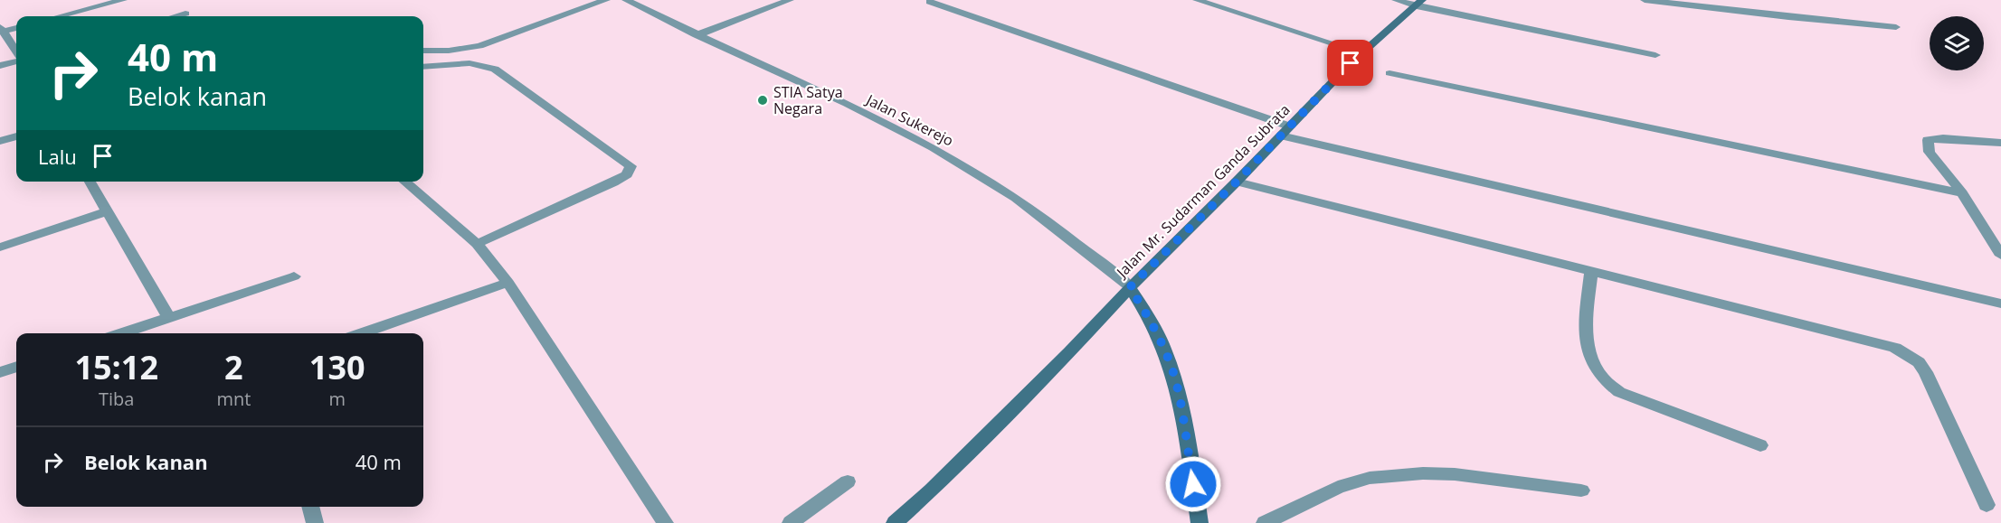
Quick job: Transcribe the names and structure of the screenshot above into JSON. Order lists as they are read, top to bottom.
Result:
{
  "streets": {
    "street": ["Jalan Sukerejo", "Jalan Mr. Sudarman Ganda Subrata"]
  },
  "crossings": [
    ["Jalan Sukerejo", "Jalan Mr. Sudarman Ganda Subrata"]
  ],
  "places": ["STIA Satya Negara"],
  "page": {
    "turn": ["40 m", "Belok kanan"],
    "then": "Lalu",
    "eta": [
      "15:12",
      "Tiba",
      "2",
      "mnt",
      "130",
      "m"
    ],
    "list": [
      {
        "name": "Belok kanan",
        "value": "40 m"
      }
    ]
  }
}
